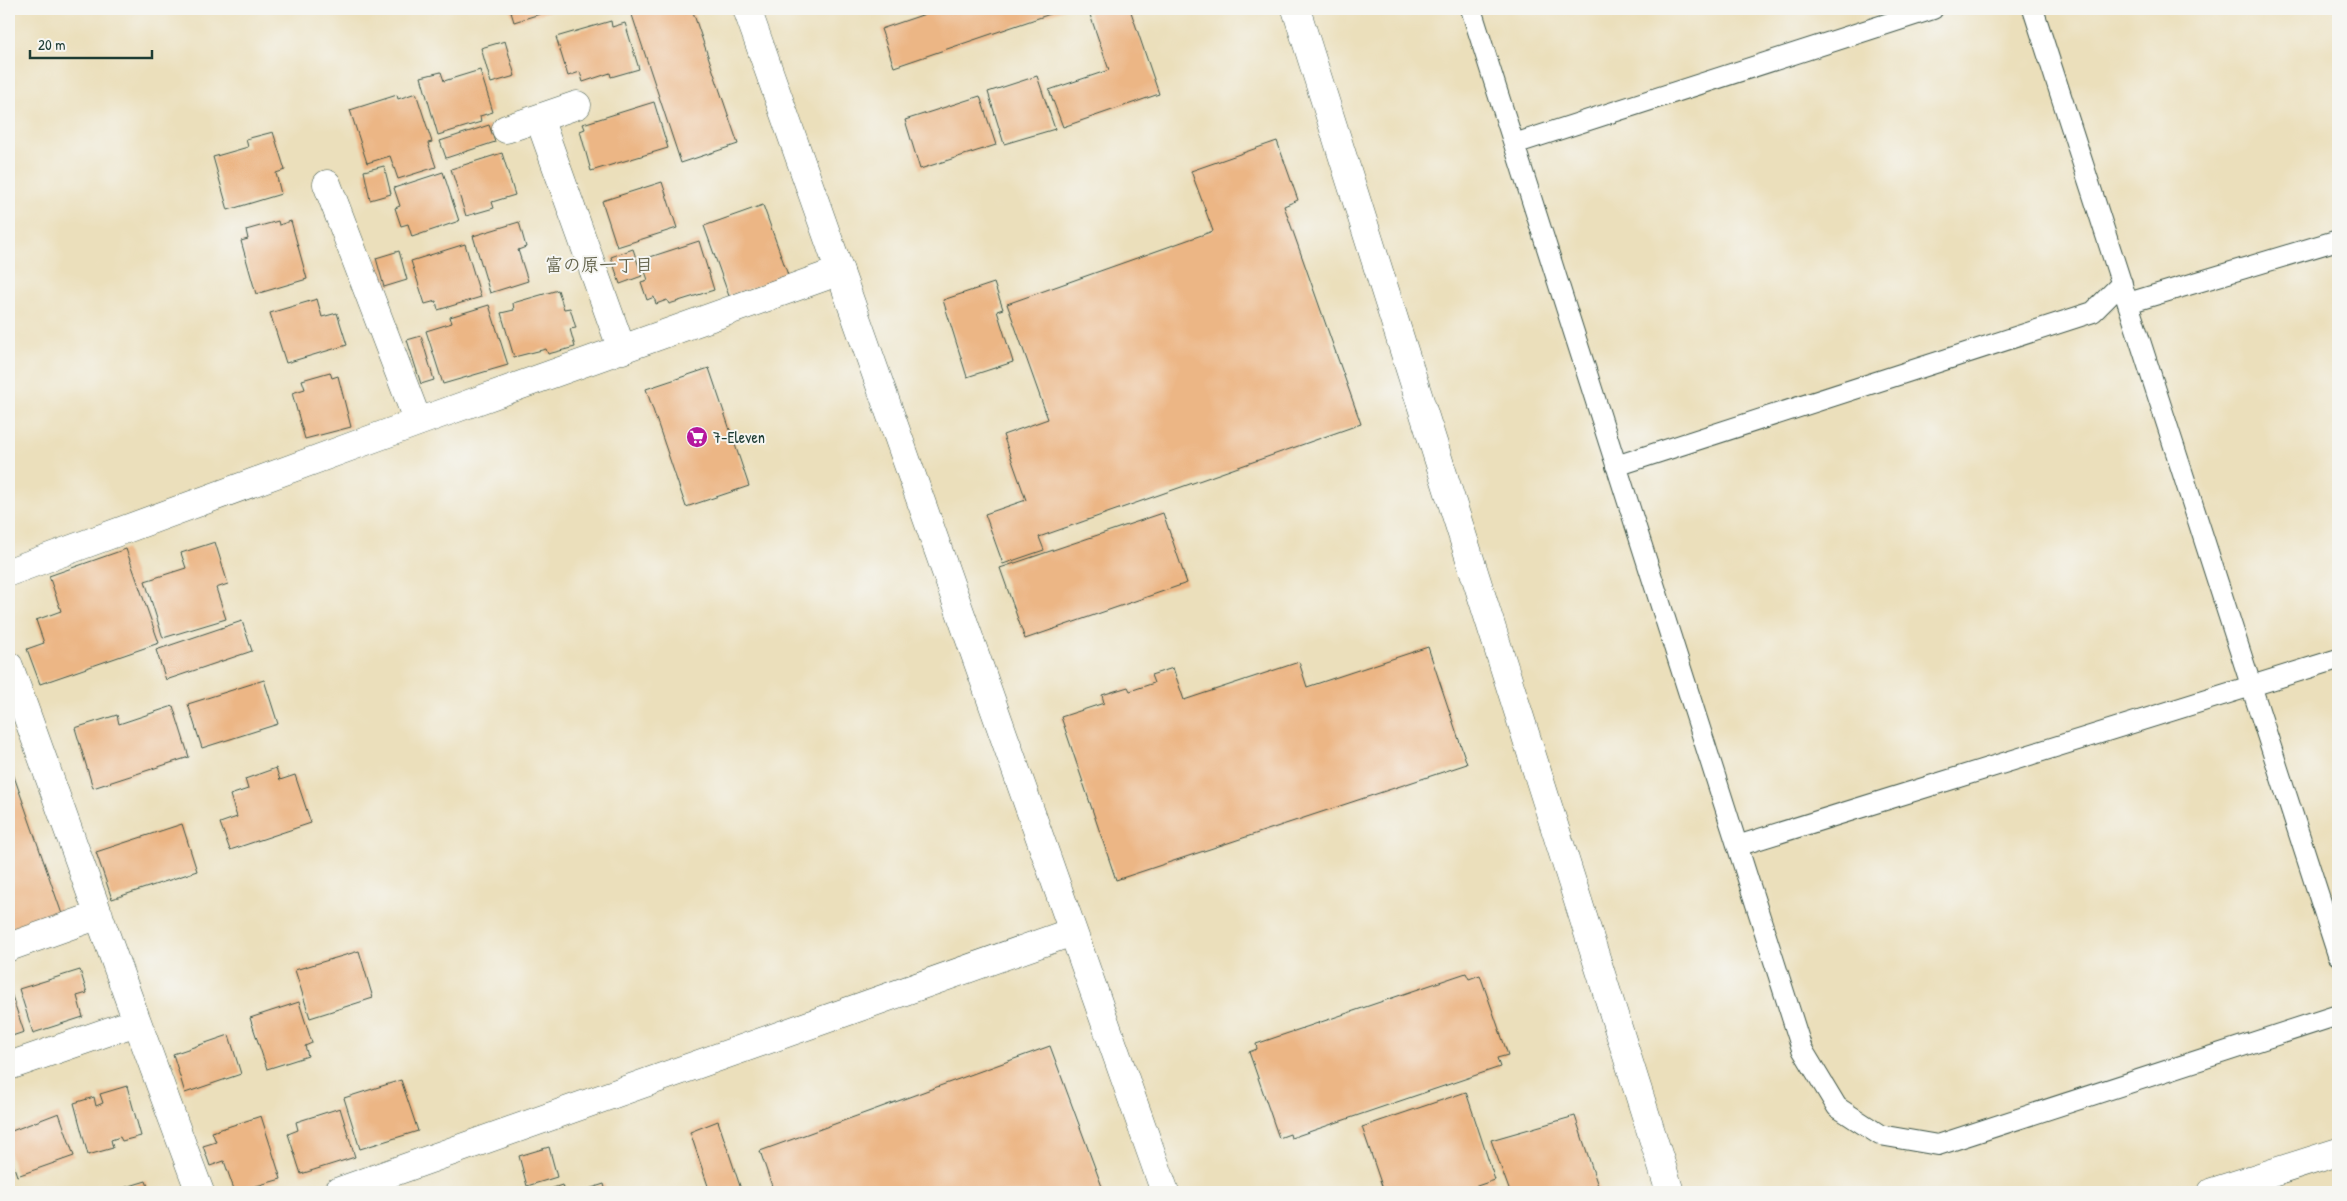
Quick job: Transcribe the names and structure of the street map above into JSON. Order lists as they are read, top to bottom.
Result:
{
  "districts": ["富の原一丁目"],
  "places": {
    "supermarket": ["7-Eleven"]
  },
  "scale_bar": "20 m"
}
